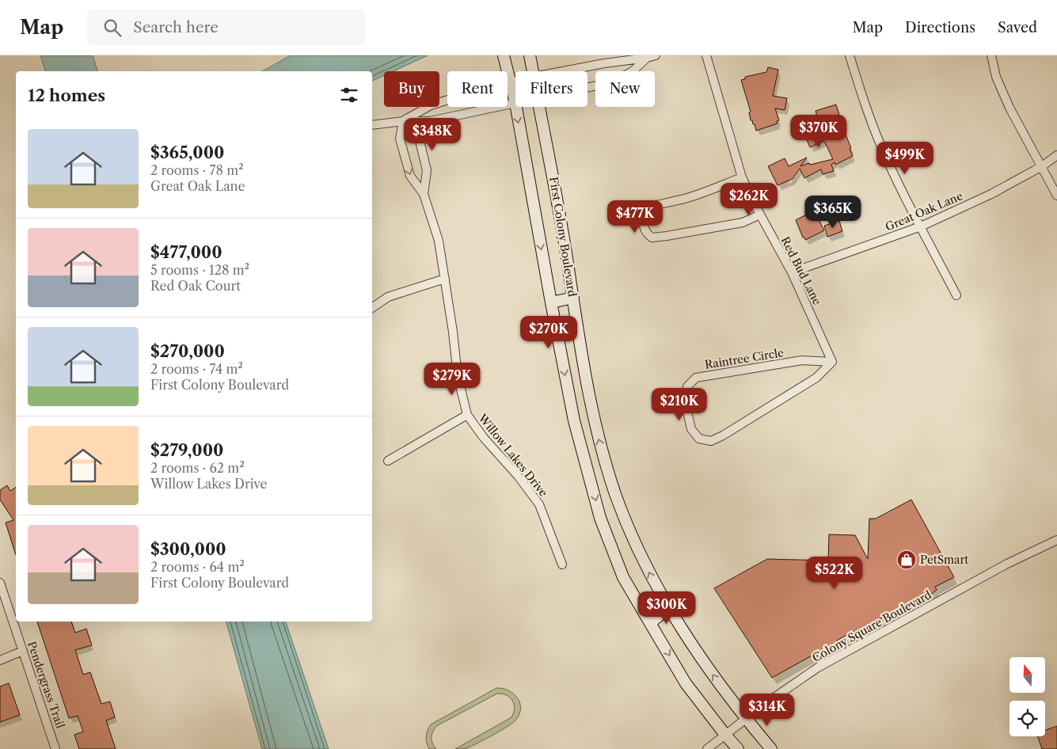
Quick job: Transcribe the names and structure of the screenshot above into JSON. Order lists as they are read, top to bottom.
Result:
{
  "streets": {
    "main road": ["First Colony Boulevard"],
    "street": [
      "Great Oak Lane",
      "Red Bud Lane",
      "Raintree Circle",
      "Willow Lakes Drive",
      "Colony Square Boulevard",
      "Pendergrass Trail"
    ]
  },
  "crossings": [
    ["Great Oak Lane", "Red Bud Lane"],
    ["First Colony Boulevard", "Colony Square Boulevard"],
    ["Red Bud Lane", "Raintree Circle"]
  ],
  "places": {
    "shop": ["PetSmart"]
  },
  "north": "top",
  "page": {
    "header": "Map",
    "search": "Search here",
    "nav": ["Map", "Directions", "Saved"],
    "chip": [
      "Buy",
      "Rent",
      "Filters",
      "New"
    ],
    "heading": "12 homes",
    "price": [
      "$370K",
      "$348K",
      "$499K",
      "$262K",
      "$365K",
      "$477K",
      "$270K",
      "$279K",
      "$210K",
      "$522K",
      "$300K",
      "$314K"
    ],
    "list": [
      {
        "name": "$365,000",
        "note": "2 rooms · 78 m² · Great Oak Lane"
      },
      {
        "name": "$477,000",
        "note": "5 rooms · 128 m² · Red Oak Court"
      },
      {
        "name": "$270,000",
        "note": "2 rooms · 74 m² · First Colony Boulevard"
      },
      {
        "name": "$279,000",
        "note": "2 rooms · 62 m² · Willow Lakes Drive"
      },
      {
        "name": "$300,000",
        "note": "2 rooms · 64 m² · First Colony Boulevard"
      }
    ]
  }
}
